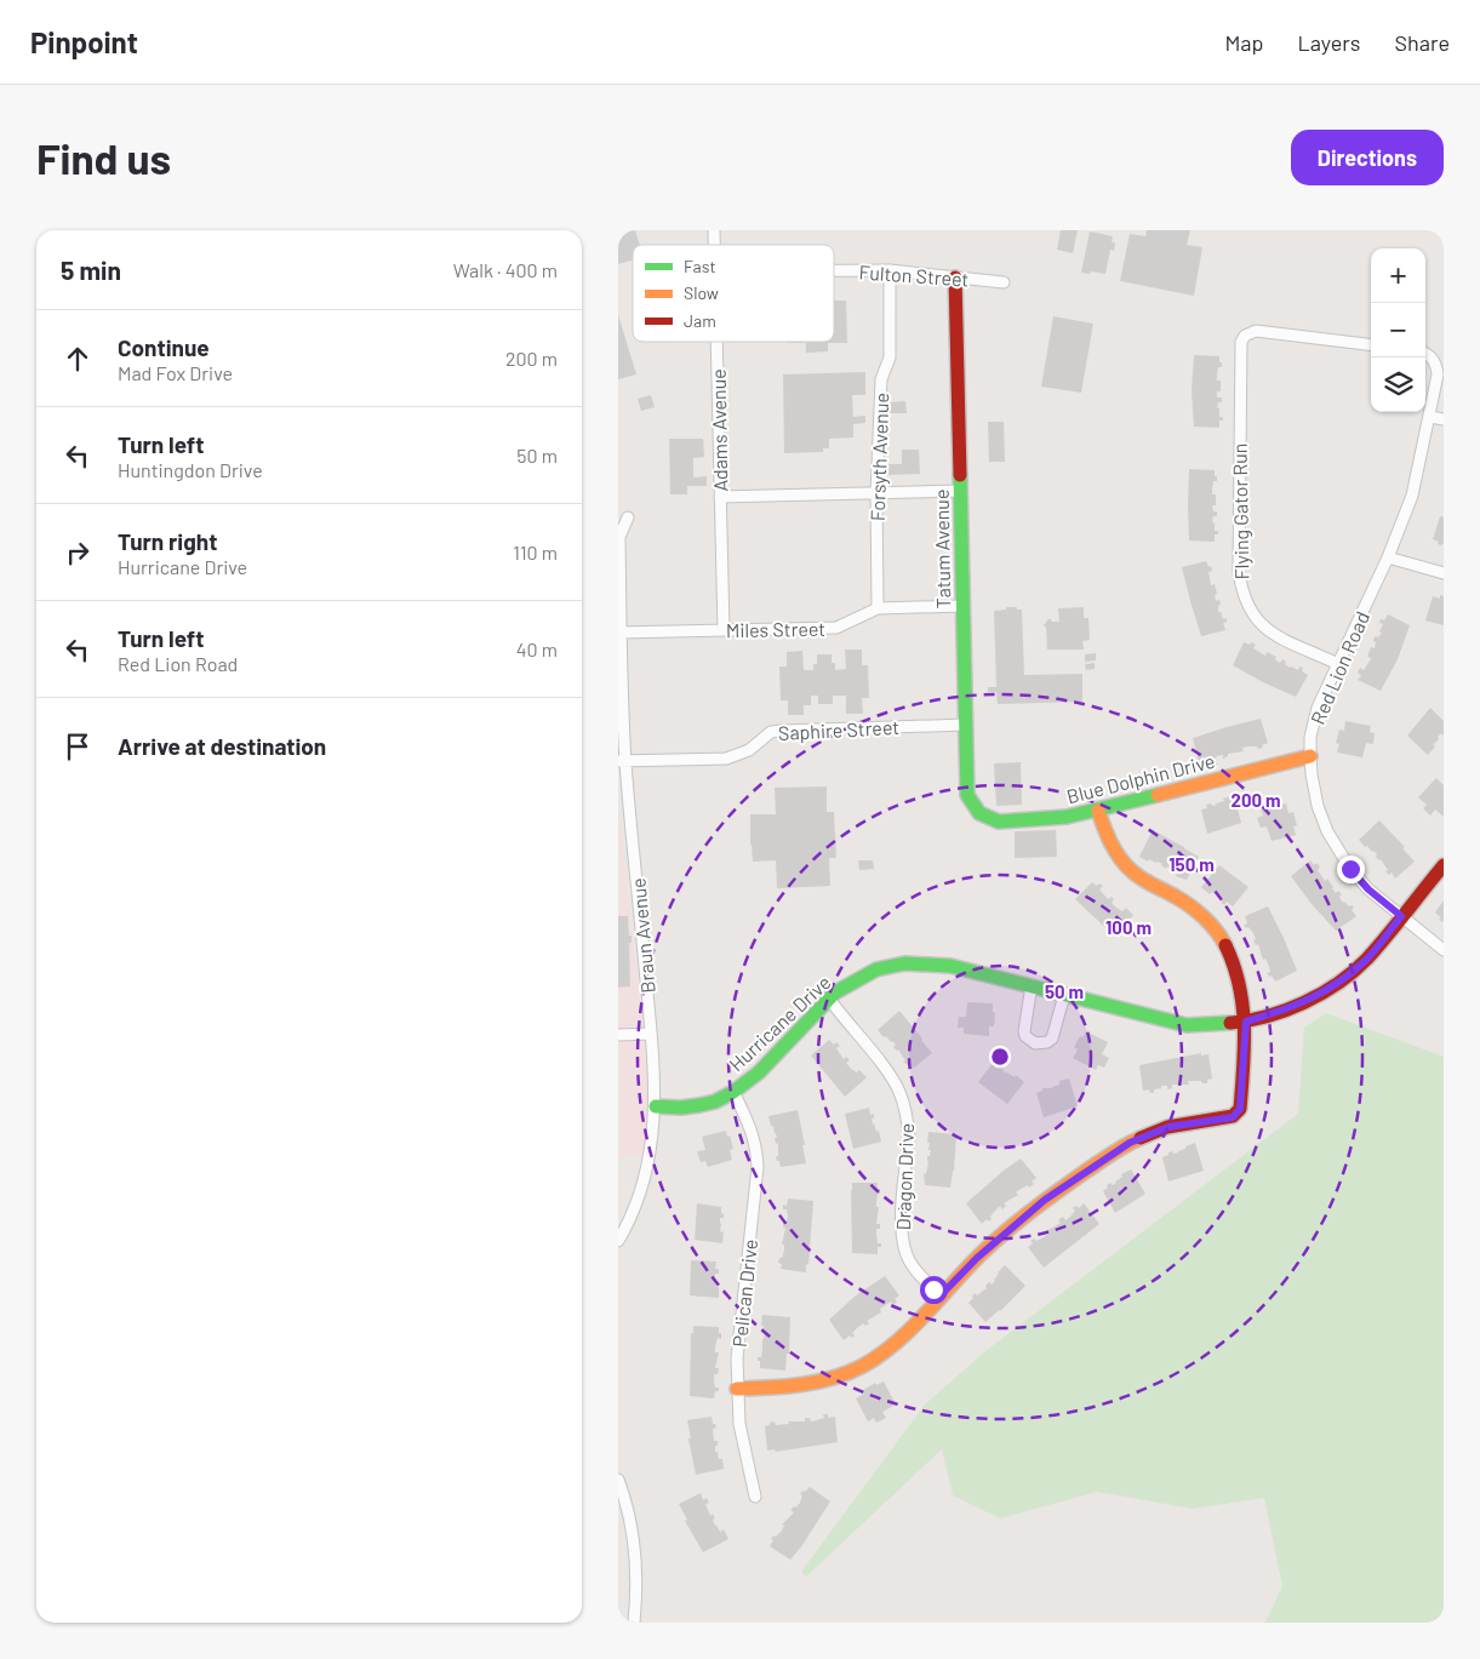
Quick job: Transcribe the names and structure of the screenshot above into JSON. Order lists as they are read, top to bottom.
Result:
{
  "streets": {
    "street": [
      "Fulton Street",
      "Adams Avenue",
      "Forsyth Avenue",
      "Flying Gator Run",
      "Tatum Avenue",
      "Miles Street",
      "Red Lion Road",
      "Saphire Street",
      "Blue Dolphin Drive",
      "Braun Avenue",
      "Hurricane Drive",
      "Dragon Drive",
      "Pelican Drive"
    ]
  },
  "crossings": [
    ["Fulton Street", "Forsyth Avenue"],
    ["Fulton Street", "Tatum Avenue"],
    ["Adams Avenue", "Miles Street"],
    ["Forsyth Avenue", "Miles Street"],
    ["Flying Gator Run", "Red Lion Road"],
    ["Tatum Avenue", "Miles Street"],
    ["Tatum Avenue", "Saphire Street"],
    ["Tatum Avenue", "Blue Dolphin Drive"],
    ["Miles Street", "Braun Avenue"],
    ["Red Lion Road", "Blue Dolphin Drive"],
    ["Red Lion Road", "Hurricane Drive"],
    ["Saphire Street", "Braun Avenue"],
    ["Braun Avenue", "Hurricane Drive"],
    ["Hurricane Drive", "Dragon Drive"],
    ["Hurricane Drive", "Pelican Drive"]
  ],
  "legend": ["Fast", "Slow", "Jam"],
  "page": {
    "header": "Pinpoint",
    "nav": ["Map", "Layers", "Share"],
    "buttons": "Directions",
    "title": "Find us",
    "heading": ["5 min", "Walk · 400 m"],
    "map_buttons": ["+", "−"],
    "list": [
      ["Continue", "Mad Fox Drive", "200 m"],
      ["Turn left", "Huntingdon Drive", "50 m"],
      ["Turn right", "Hurricane Drive", "110 m"],
      ["Turn left", "Red Lion Road", "40 m"],
      "Arrive at destination"
    ]
  },
  "rings": [
    "200 m",
    "150 m",
    "100 m",
    "50 m"
  ]
}
